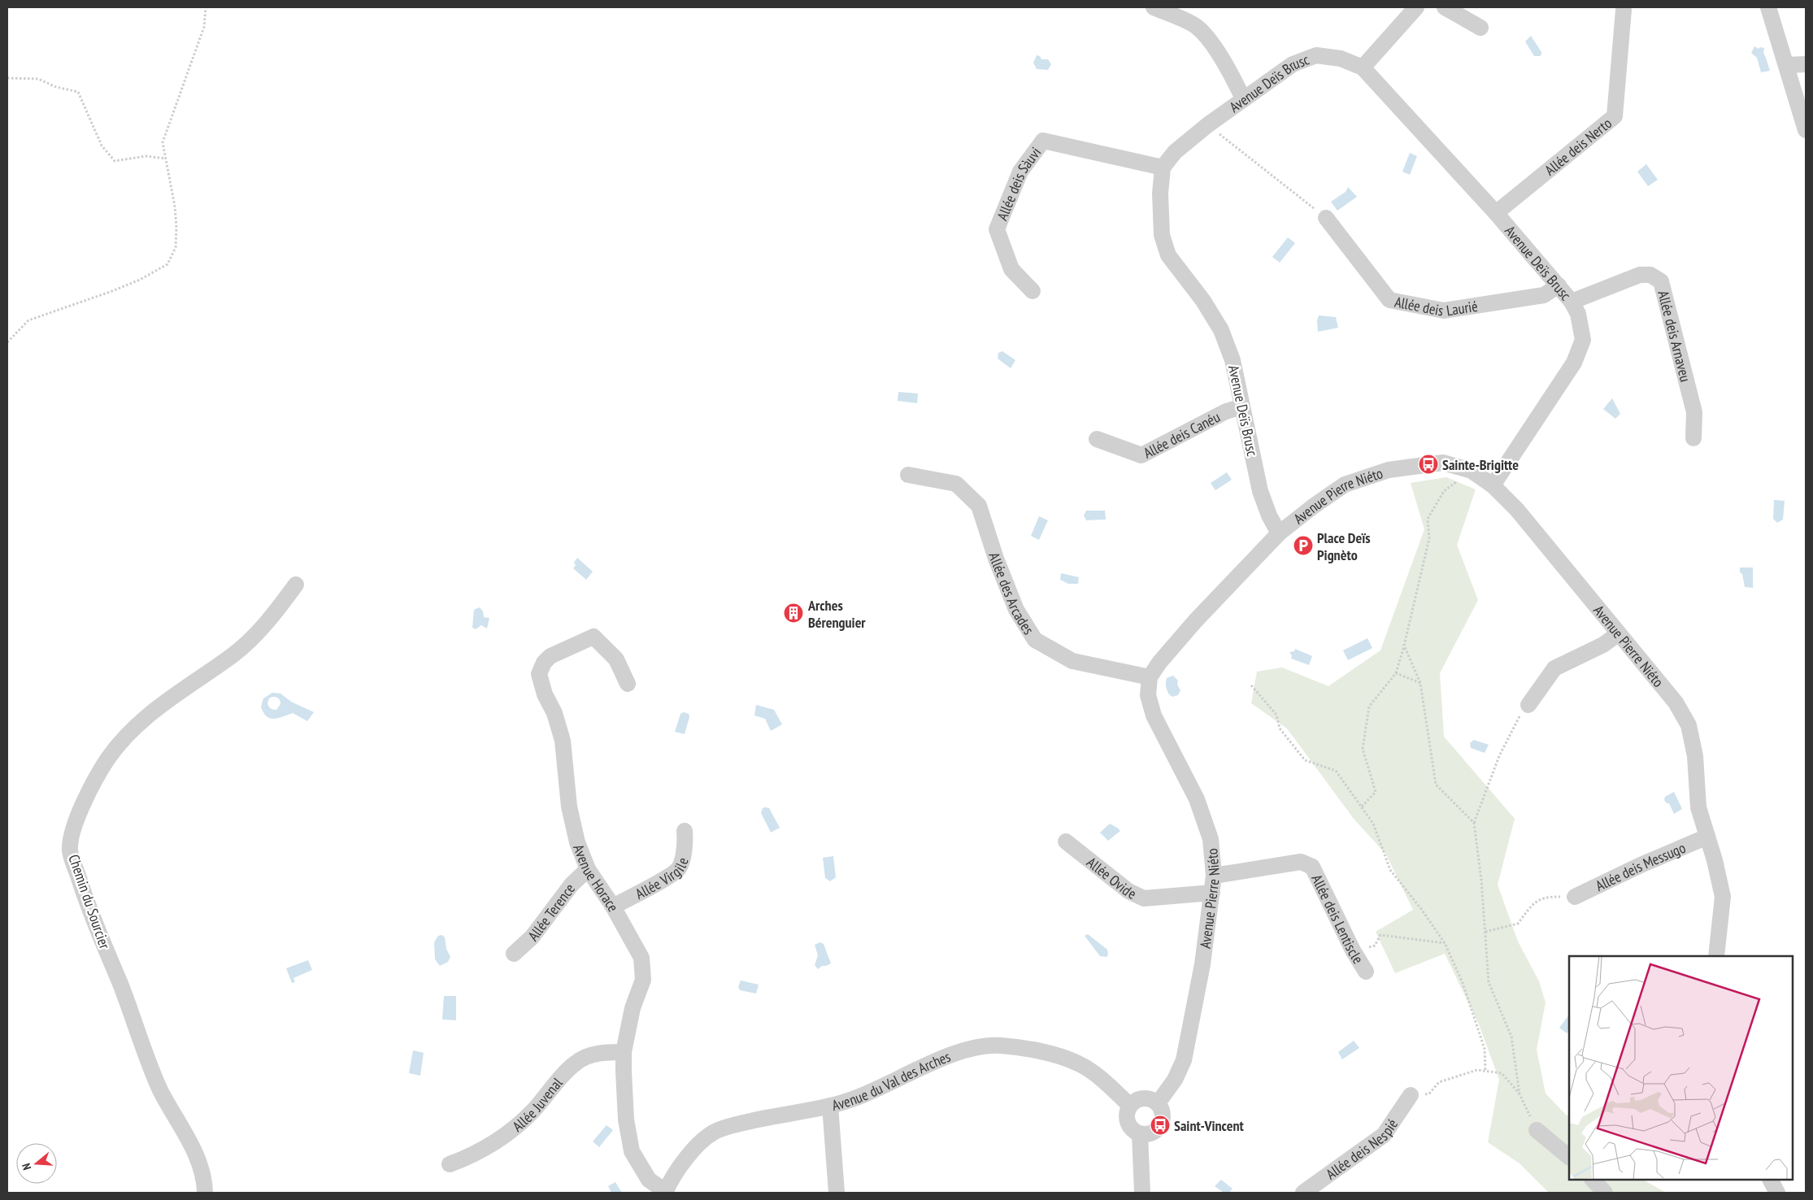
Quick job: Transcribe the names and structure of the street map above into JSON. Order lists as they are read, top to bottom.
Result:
{
  "streets": {
    "street": [
      "Avenue Deïs Brusc",
      "Allée deis Nerto",
      "Allée deis Sàuvi",
      "Allée deis Laurié",
      "Allée deis Arnaveu",
      "Allée deis Canéu",
      "Avenue Pierre Niéto",
      "Allée des Arcades",
      "Allée deis Messugo",
      "Allée Virgile",
      "Allée Ovide",
      "Avenue Horace",
      "Chemin du Sourcier",
      "Allée Terence",
      "Allée deis Lentiscle",
      "Avenue du Val des Arches",
      "Allée Juvenal",
      "Allée deis Nespié"
    ]
  },
  "crossings": [
    ["Avenue Deïs Brusc", "Allée deis Nerto"],
    ["Avenue Deïs Brusc", "Allée deis Sàuvi"],
    ["Avenue Deïs Brusc", "Allée deis Laurié"],
    ["Avenue Deïs Brusc", "Allée deis Arnaveu"],
    ["Avenue Deïs Brusc", "Allée deis Canéu"],
    ["Avenue Deïs Brusc", "Avenue Pierre Niéto"],
    ["Avenue Pierre Niéto", "Allée des Arcades"],
    ["Avenue Pierre Niéto", "Allée deis Messugo"],
    ["Avenue Pierre Niéto", "Allée Ovide"],
    ["Avenue Pierre Niéto", "Allée deis Lentiscle"],
    ["Avenue Pierre Niéto", "Avenue du Val des Arches"],
    ["Allée Virgile", "Avenue Horace"],
    ["Avenue Horace", "Allée Terence"],
    ["Avenue Horace", "Avenue du Val des Arches"],
    ["Avenue Horace", "Allée Juvenal"]
  ],
  "places": {
    "bus stop": ["Sainte-Brigitte", "Saint-Vincent"],
    "parking": ["Place Deïs Pignèto"],
    "building": ["Arches Bérenguier"]
  },
  "north": "left"
}
